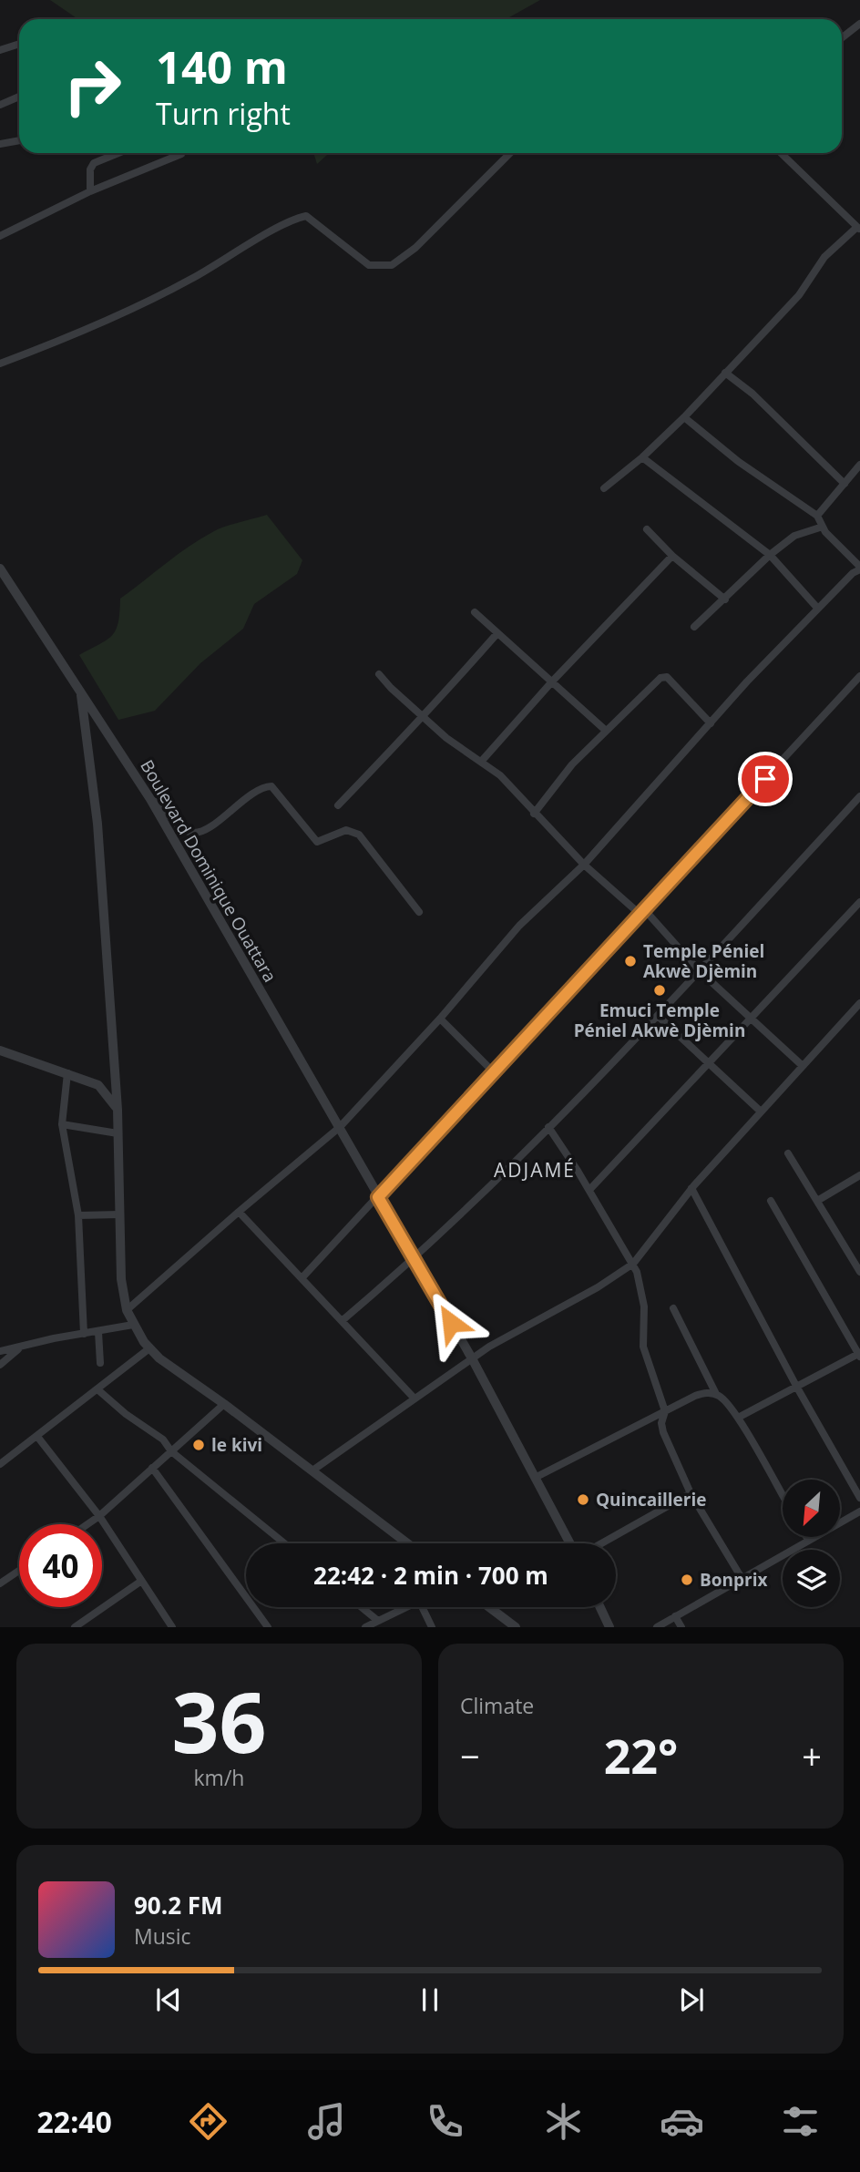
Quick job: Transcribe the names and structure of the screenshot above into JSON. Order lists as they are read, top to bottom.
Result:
{
  "streets": {
    "street": ["Boulevard Dominique Ouattara"]
  },
  "districts": ["ADJAMÉ"],
  "places": [
    "Temple Péniel Akwè Djèmin",
    "Emuci Temple Péniel Akwè Djèmin",
    "le kivi",
    "Quincaillerie",
    "Bonprix"
  ],
  "north": "bottom left",
  "page": {
    "turn": ["140 m", "Turn right"],
    "limit": "40",
    "trip": "22:42 · 2 min · 700 m",
    "tile": [
      ["36", "km/h"],
      "Climate"
    ],
    "heat": ["−", "22°", "+"],
    "song": ["90.2 FM", "Music"],
    "tabs": "22:40"
  }
}
